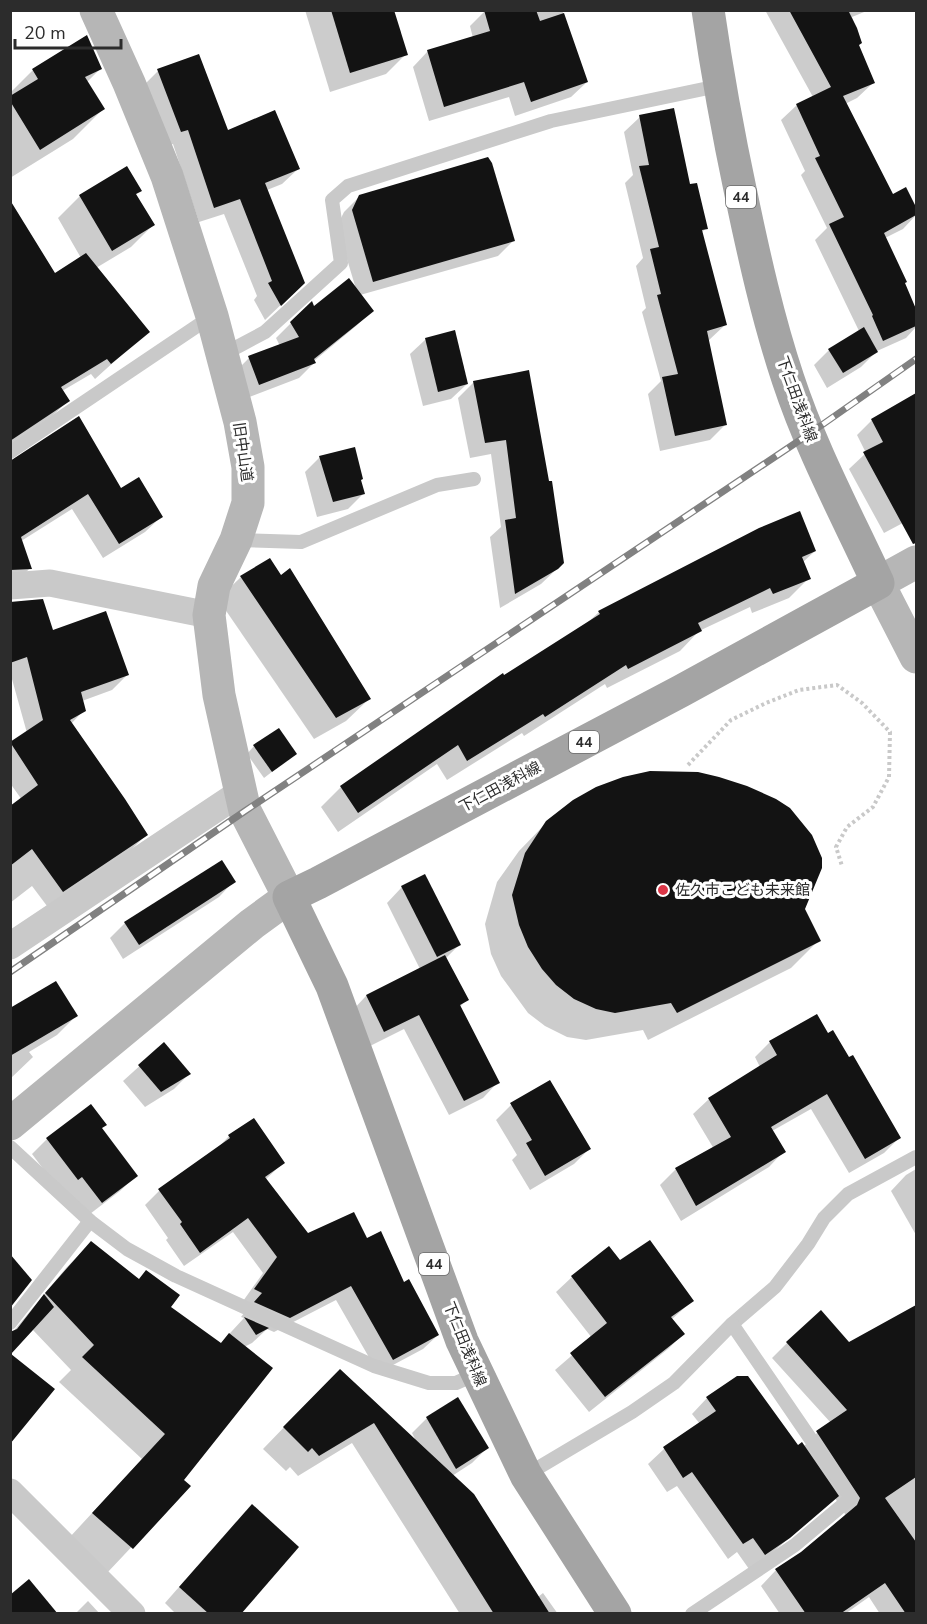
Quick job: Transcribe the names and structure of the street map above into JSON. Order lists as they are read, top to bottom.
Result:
{
  "streets": {
    "main road": ["44", "下仁田浅科線", "旧中山道"]
  },
  "crossings": [
    ["下仁田浅科線", "旧中山道"]
  ],
  "places": ["佐久市こども未来館"],
  "scale_bar": "20 m"
}
